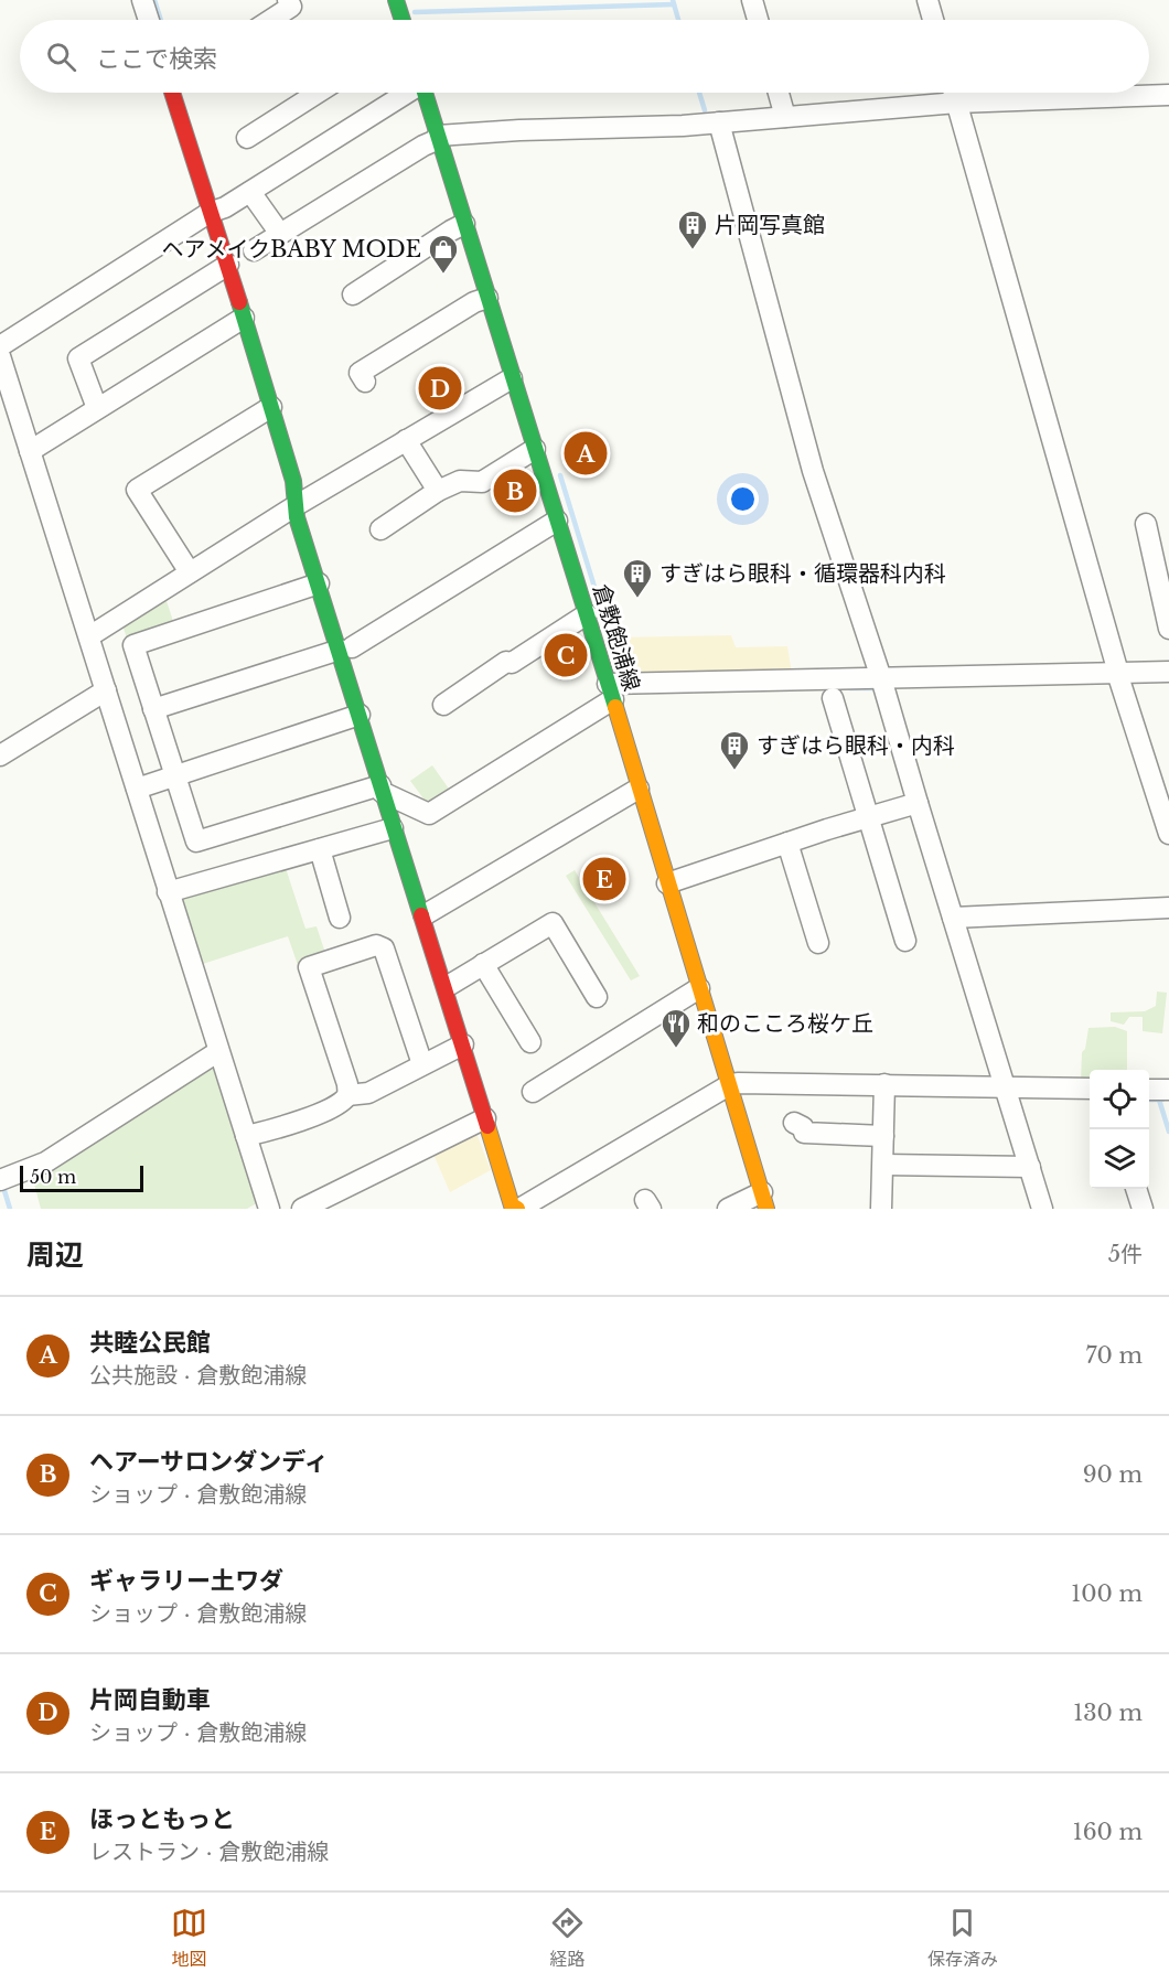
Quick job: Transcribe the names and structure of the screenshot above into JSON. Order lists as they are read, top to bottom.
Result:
{
  "streets": {
    "street": ["倉敷飽浦線"]
  },
  "places": {
    "building": ["片岡写真館", "すぎはら眼科・循環器科内科", "すぎはら眼科・内科"],
    "shop": ["ヘアメイクBABY MODE"],
    "restaurant": ["和のこころ桜ケ丘"]
  },
  "scale_bar": "50 m",
  "page": {
    "search": "ここで検索",
    "pins": [
      "D",
      "A",
      "B",
      "C",
      "E"
    ],
    "scale": "50 m",
    "heading": ["周辺", "5件"],
    "list": [
      {
        "mark": "A",
        "name": "共睦公民館",
        "note": "公共施設 · 倉敷飽浦線",
        "value": "70 m"
      },
      {
        "mark": "B",
        "name": "ヘアーサロンダンディ",
        "note": "ショップ · 倉敷飽浦線",
        "value": "90 m"
      },
      {
        "mark": "C",
        "name": "ギャラリー土ワダ",
        "note": "ショップ · 倉敷飽浦線",
        "value": "100 m"
      },
      {
        "mark": "D",
        "name": "片岡自動車",
        "note": "ショップ · 倉敷飽浦線",
        "value": "130 m"
      },
      {
        "mark": "E",
        "name": "ほっともっと",
        "note": "レストラン · 倉敷飽浦線",
        "value": "160 m"
      }
    ],
    "nav": ["地図", "経路", "保存済み"]
  }
}
